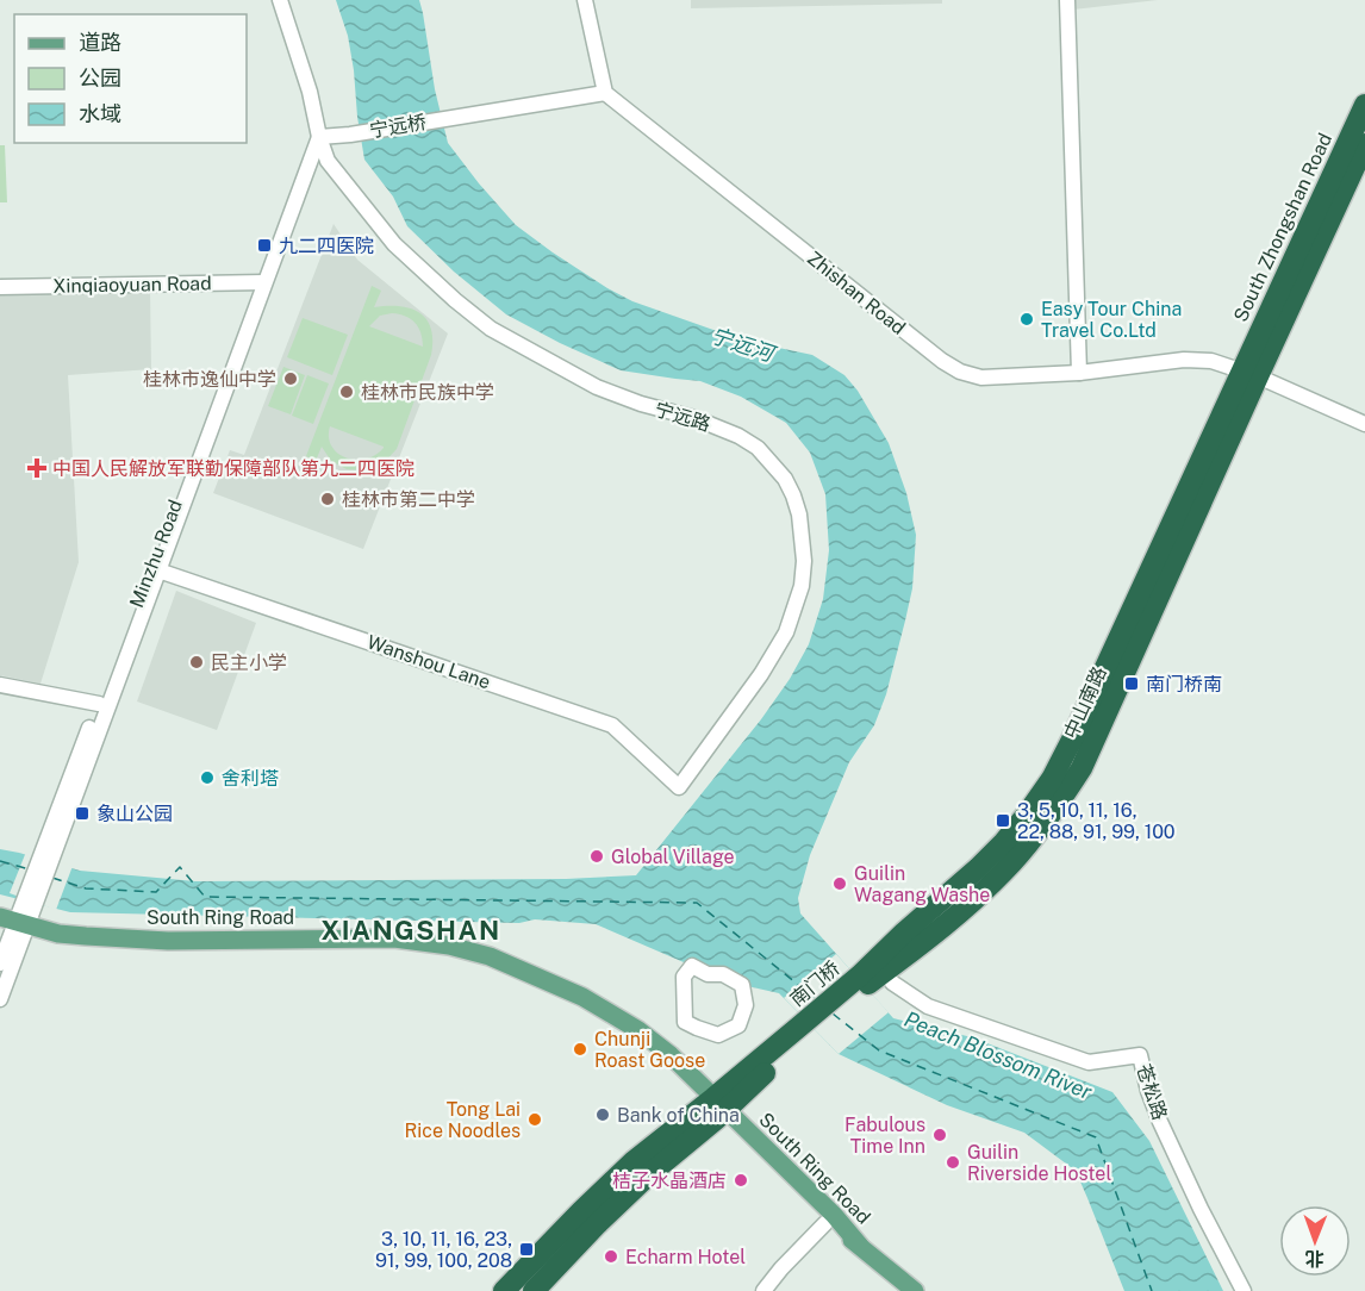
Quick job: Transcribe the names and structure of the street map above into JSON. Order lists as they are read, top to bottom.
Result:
{
  "streets": {
    "highway": ["South Zhongshan Road", "中山南路", "南门桥"],
    "main road": ["South Ring Road"],
    "street": [
      "宁远桥",
      "Xinqiaoyuan Road",
      "Zhishan Road",
      "宁远路",
      "Minzhu Road",
      "Wanshou Lane",
      "苍松路"
    ]
  },
  "crossings": [
    ["宁远桥", "Zhishan Road"],
    ["宁远桥", "宁远路"],
    ["宁远桥", "Minzhu Road"],
    ["South Zhongshan Road", "Zhishan Road"],
    ["South Zhongshan Road", "中山南路"],
    ["Xinqiaoyuan Road", "Minzhu Road"],
    ["Zhishan Road", "中山南路"],
    ["宁远路", "Minzhu Road"],
    ["宁远路", "Wanshou Lane"],
    ["Minzhu Road", "Wanshou Lane"],
    ["中山南路", "南门桥"],
    ["South Ring Road", "南门桥"]
  ],
  "districts": ["XIANGSHAN"],
  "water": ["宁远河", "Peach Blossom River"],
  "places": {
    "transit": [
      "九二四医院",
      "南门桥南",
      "象山公园",
      "3, 5, 10, 11, 16, 22, 88, 91, 99, 100",
      "3, 10, 11, 16, 23, 91, 99, 100, 208"
    ],
    "other": [
      "Easy Tour China Travel Co.Ltd",
      "桂林市逸仙中学",
      "桂林市民族中学",
      "桂林市第二中学",
      "民主小学",
      "舍利塔",
      "Global Village",
      "Guilin Wagang Washe",
      "Chunji Roast Goose",
      "Bank of China",
      "Tong Lai Rice Noodles",
      "Fabulous Time Inn",
      "Guilin Riverside Hostel",
      "桔子水晶酒店",
      "Echarm Hotel"
    ],
    "health": ["中国人民解放军联勤保障部队第九二四医院"]
  },
  "legend": ["道路", "公园", "水域"],
  "north": "bottom"
}
